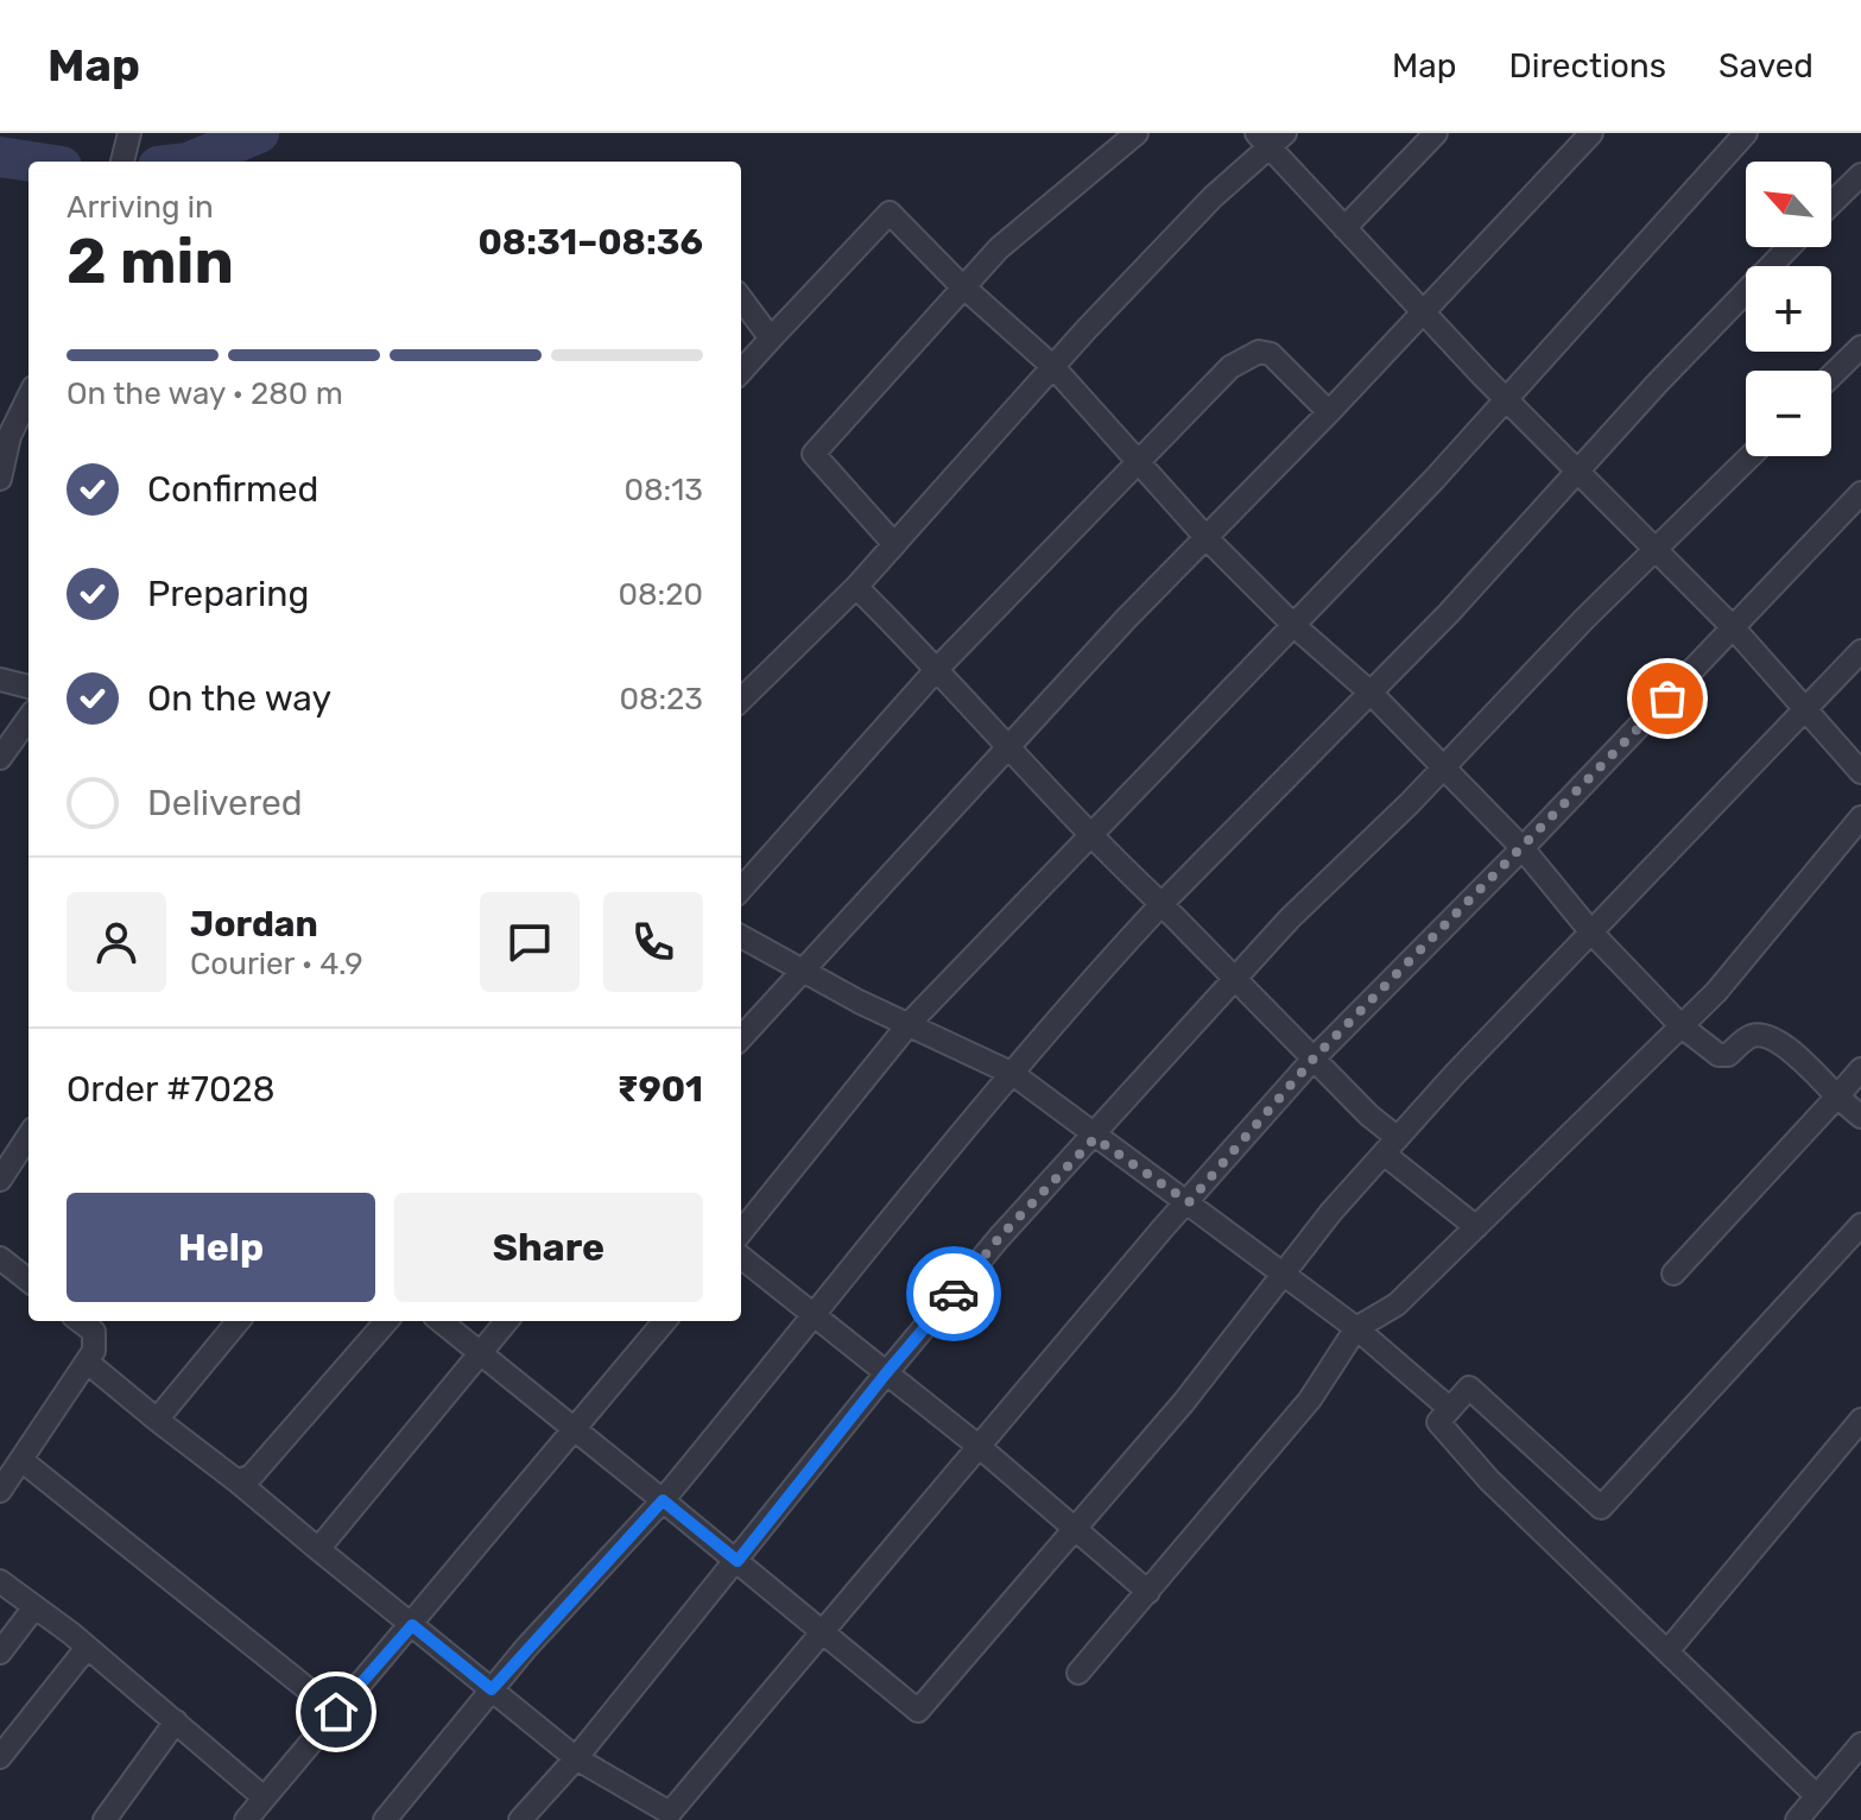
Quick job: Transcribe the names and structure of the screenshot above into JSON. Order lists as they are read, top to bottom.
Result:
{
  "north": "top left",
  "page": {
    "header": "Map",
    "nav": ["Map", "Directions", "Saved"],
    "map_buttons": ["+", "−"],
    "heading": ["2 min", "Arriving in", "08:31–08:36"],
    "panel": [
      "Jordan",
      "Courier · 4.9",
      "Order #7028",
      "₹901"
    ],
    "bar": "On the way · 280 m",
    "list": [
      ["Confirmed", "08:13"],
      ["Preparing", "08:20"],
      ["On the way", "08:23"],
      "Delivered"
    ],
    "buttons": ["Help", "Share"]
  }
}
